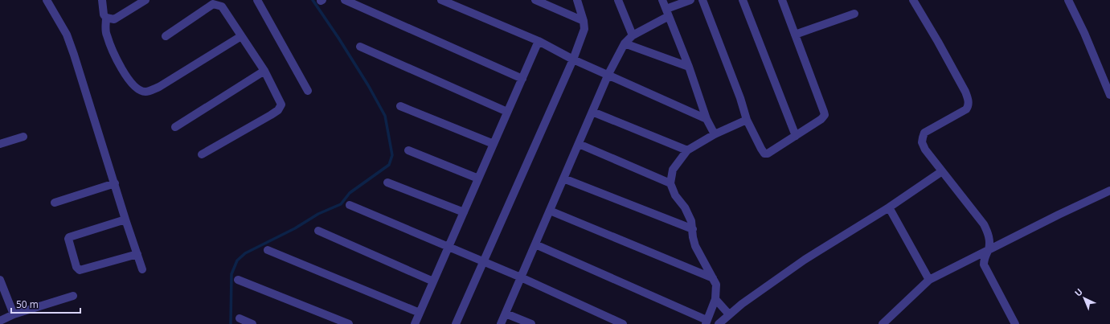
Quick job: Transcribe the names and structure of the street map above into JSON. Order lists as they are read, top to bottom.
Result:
{
  "scale_bar": "50 m",
  "north": "top left"
}
